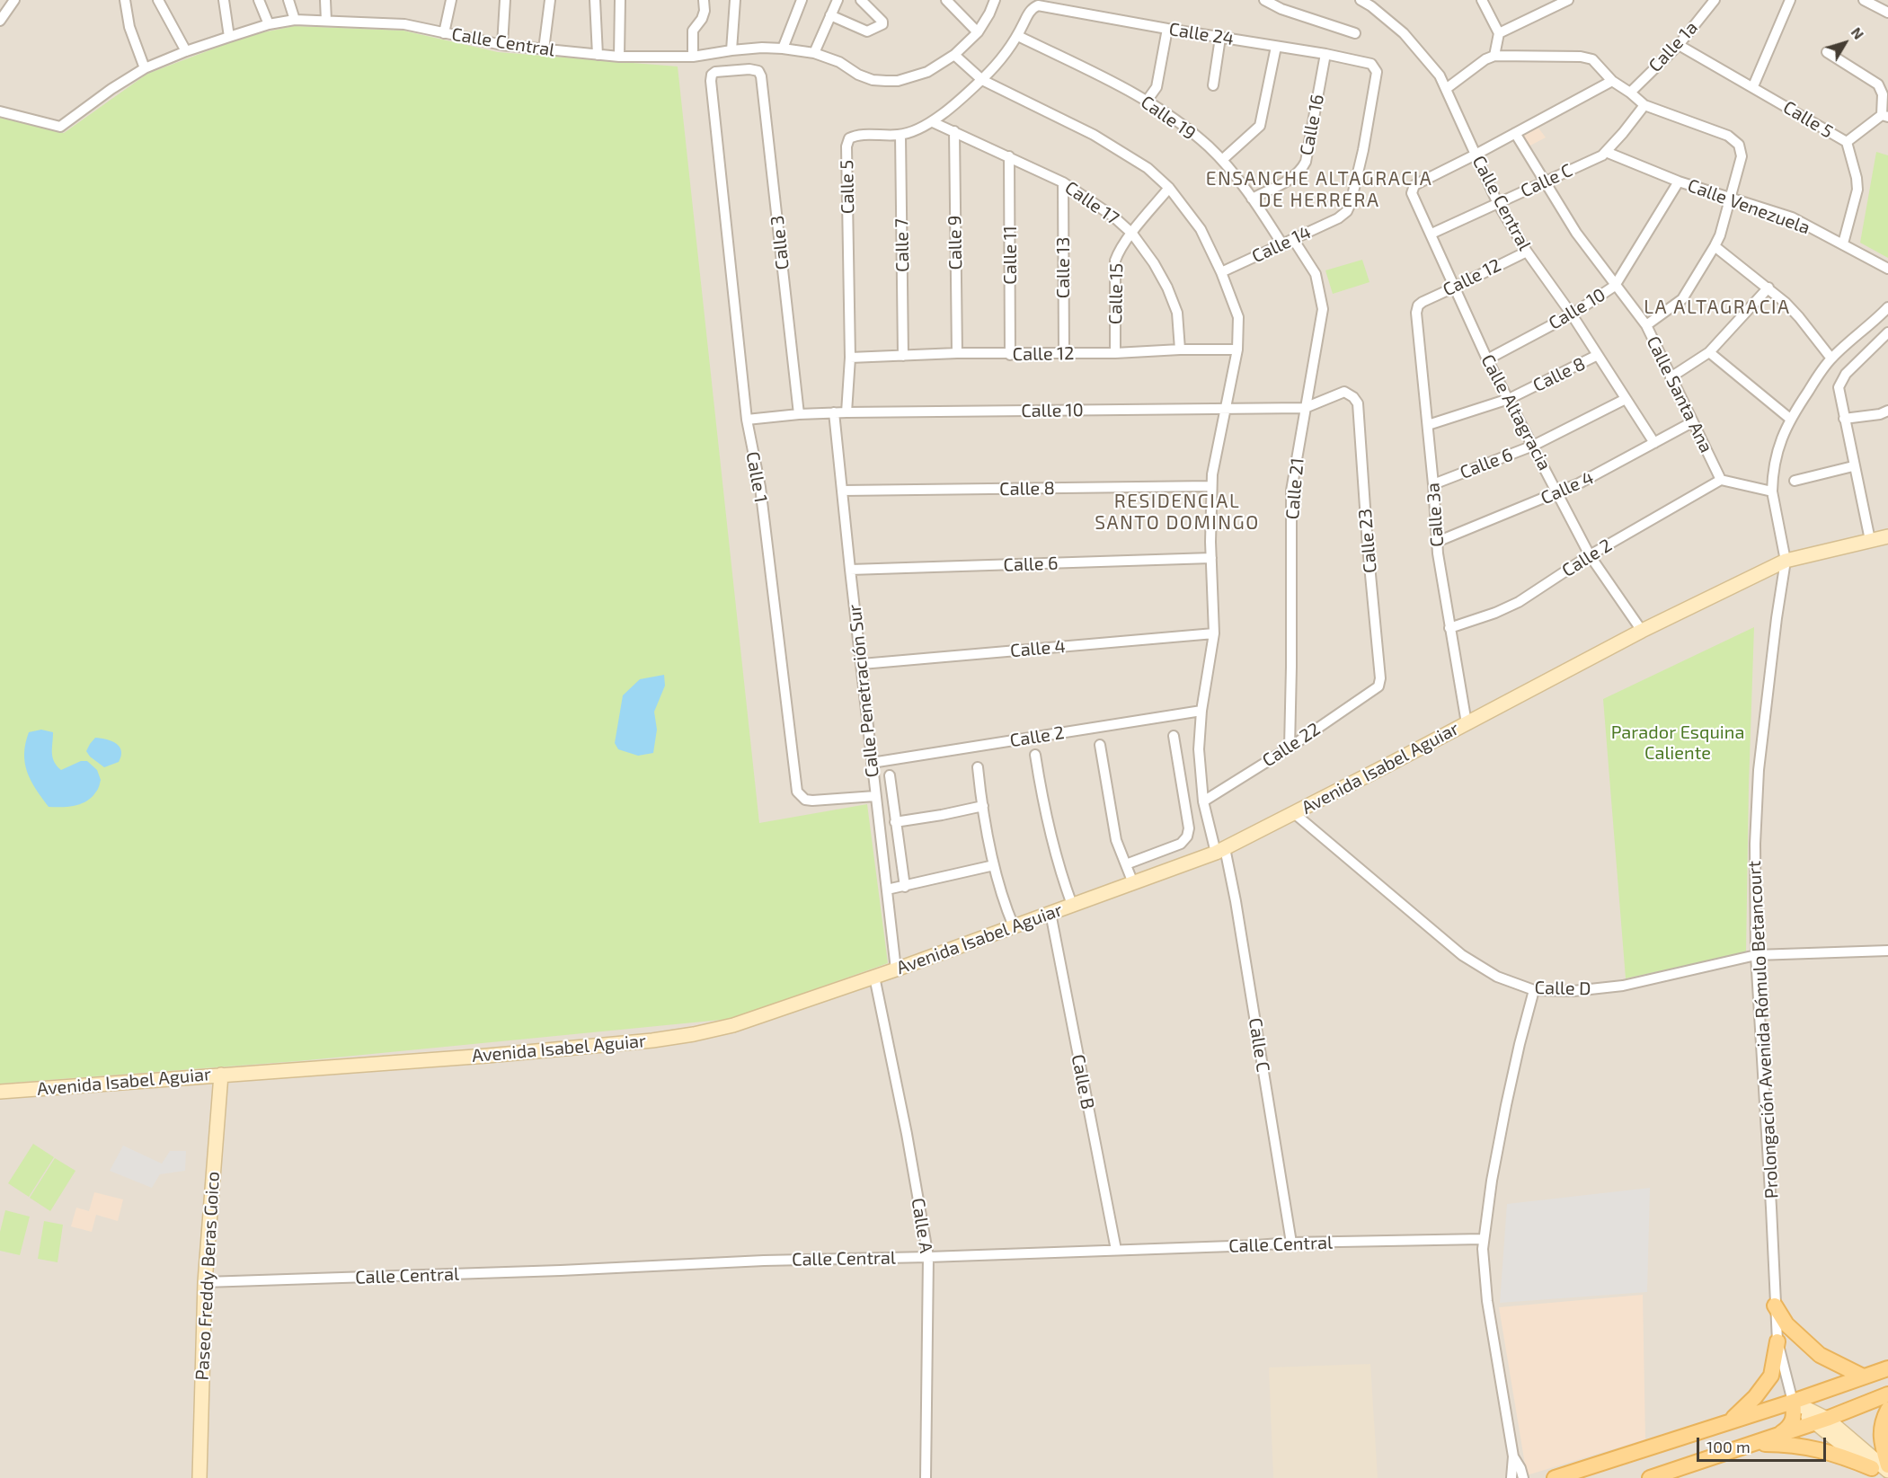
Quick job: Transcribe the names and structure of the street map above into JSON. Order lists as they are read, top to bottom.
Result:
{
  "streets": {
    "main road": ["Avenida Isabel Aguiar", "Paseo Freddy Beras Goico"],
    "street": [
      "Calle 24",
      "Calle Central",
      "Calle 1a",
      "Calle 19",
      "Calle 5",
      "Calle 16",
      "Calle C",
      "Calle 17",
      "Calle Venezuela",
      "Calle 3",
      "Calle 9",
      "Calle 14",
      "Calle 7",
      "Calle 11",
      "Calle 13",
      "Calle 12",
      "Calle 15",
      "Calle 10",
      "Calle 8",
      "Calle Santa Ana",
      "Calle Altagracia",
      "Calle 6",
      "Calle 1",
      "Calle 4",
      "Calle 21",
      "Calle 3a",
      "Calle 23",
      "Calle 2",
      "Calle Penetración Sur",
      "Calle 22",
      "Calle D",
      "Prolongación Avenida Rómulo Betancourt",
      "Calle B",
      "Calle A"
    ]
  },
  "crossings": [
    ["Calle 24", "Calle 5"],
    ["Calle 24", "Calle 16"],
    ["Calle 24", "Calle 14"],
    ["Calle Central", "Calle C"],
    ["Calle Central", "Calle 12"],
    ["Calle Central", "Calle 10"],
    ["Calle Central", "Calle 8"],
    ["Calle Central", "Calle Altagracia"],
    ["Calle Central", "Calle 6"],
    ["Calle Central", "Calle 4"],
    ["Calle Central", "Calle B"],
    ["Calle Central", "Calle A"],
    ["Calle Central", "Paseo Freddy Beras Goico"],
    ["Calle 1a", "Calle 5"],
    ["Calle 19", "Calle 5"],
    ["Calle 19", "Calle 16"],
    ["Calle 19", "Calle 14"],
    ["Calle 5", "Calle C"],
    ["Calle 5", "Calle 17"],
    ["Calle 5", "Calle Venezuela"],
    ["Calle 5", "Calle 7"],
    ["Calle 5", "Calle 12"],
    ["Calle 5", "Calle 10"],
    ["Calle C", "Calle Venezuela"],
    ["Calle C", "Calle 14"],
    ["Calle C", "Calle 12"],
    ["Calle C", "Calle 15"],
    ["Calle C", "Calle 10"],
    ["Calle C", "Calle 8"],
    ["Calle C", "Calle Santa Ana"],
    ["Calle C", "Calle Altagracia"],
    ["Calle C", "Calle 6"],
    ["Calle C", "Calle 4"],
    ["Calle C", "Calle 2"],
    ["Calle C", "Calle 22"],
    ["Calle C", "Avenida Isabel Aguiar"],
    ["Calle 17", "Calle 9"],
    ["Calle 17", "Calle 11"],
    ["Calle 17", "Calle 13"],
    ["Calle 17", "Calle 12"],
    ["Calle 17", "Calle 15"],
    ["Calle Venezuela", "Calle 10"],
    ["Calle 3", "Calle 10"],
    ["Calle 3", "Calle 1"],
    ["Calle 9", "Calle 12"],
    ["Calle 14", "Calle 21"],
    ["Calle 7", "Calle 12"],
    ["Calle 11", "Calle 12"],
    ["Calle 13", "Calle 12"],
    ["Calle 12", "Calle 15"],
    ["Calle 12", "Calle Altagracia"],
    ["Calle 12", "Calle 3a"],
    ["Calle 10", "Calle Santa Ana"],
    ["Calle 10", "Calle Altagracia"],
    ["Calle 10", "Calle 1"],
    ["Calle 10", "Calle 21"],
    ["Calle 10", "Calle 23"],
    ["Calle 10", "Calle Penetración Sur"],
    ["Calle 8", "Calle Altagracia"],
    ["Calle 8", "Calle 3a"],
    ["Calle 8", "Calle Penetración Sur"],
    ["Calle Santa Ana", "Calle 4"],
    ["Calle Santa Ana", "Calle 2"],
    ["Calle Altagracia", "Calle 6"],
    ["Calle Altagracia", "Calle 4"],
    ["Calle Altagracia", "Calle 2"],
    ["Calle Altagracia", "Avenida Isabel Aguiar"],
    ["Calle 6", "Calle 3a"],
    ["Calle 6", "Calle Penetración Sur"],
    ["Calle 1", "Calle Penetración Sur"],
    ["Calle 4", "Calle 3a"],
    ["Calle 4", "Calle Penetración Sur"],
    ["Calle 21", "Calle 22"],
    ["Calle 3a", "Calle 2"],
    ["Calle 3a", "Avenida Isabel Aguiar"],
    ["Calle 23", "Calle 22"],
    ["Calle 2", "Calle Penetración Sur"],
    ["Calle Penetración Sur", "Avenida Isabel Aguiar"],
    ["Avenida Isabel Aguiar", "Calle D"],
    ["Avenida Isabel Aguiar", "Prolongación Avenida Rómulo Betancourt"],
    ["Avenida Isabel Aguiar", "Calle B"],
    ["Avenida Isabel Aguiar", "Calle A"],
    ["Avenida Isabel Aguiar", "Paseo Freddy Beras Goico"],
    ["Calle D", "Prolongación Avenida Rómulo Betancourt"]
  ],
  "districts": ["ENSANCHE ALTAGRACIA DE HERRERA", "LA ALTAGRACIA", "RESIDENCIAL SANTO DOMINGO"],
  "parks": ["Parador Esquina Caliente"],
  "scale_bar": "100 m",
  "north": "top right"
}
